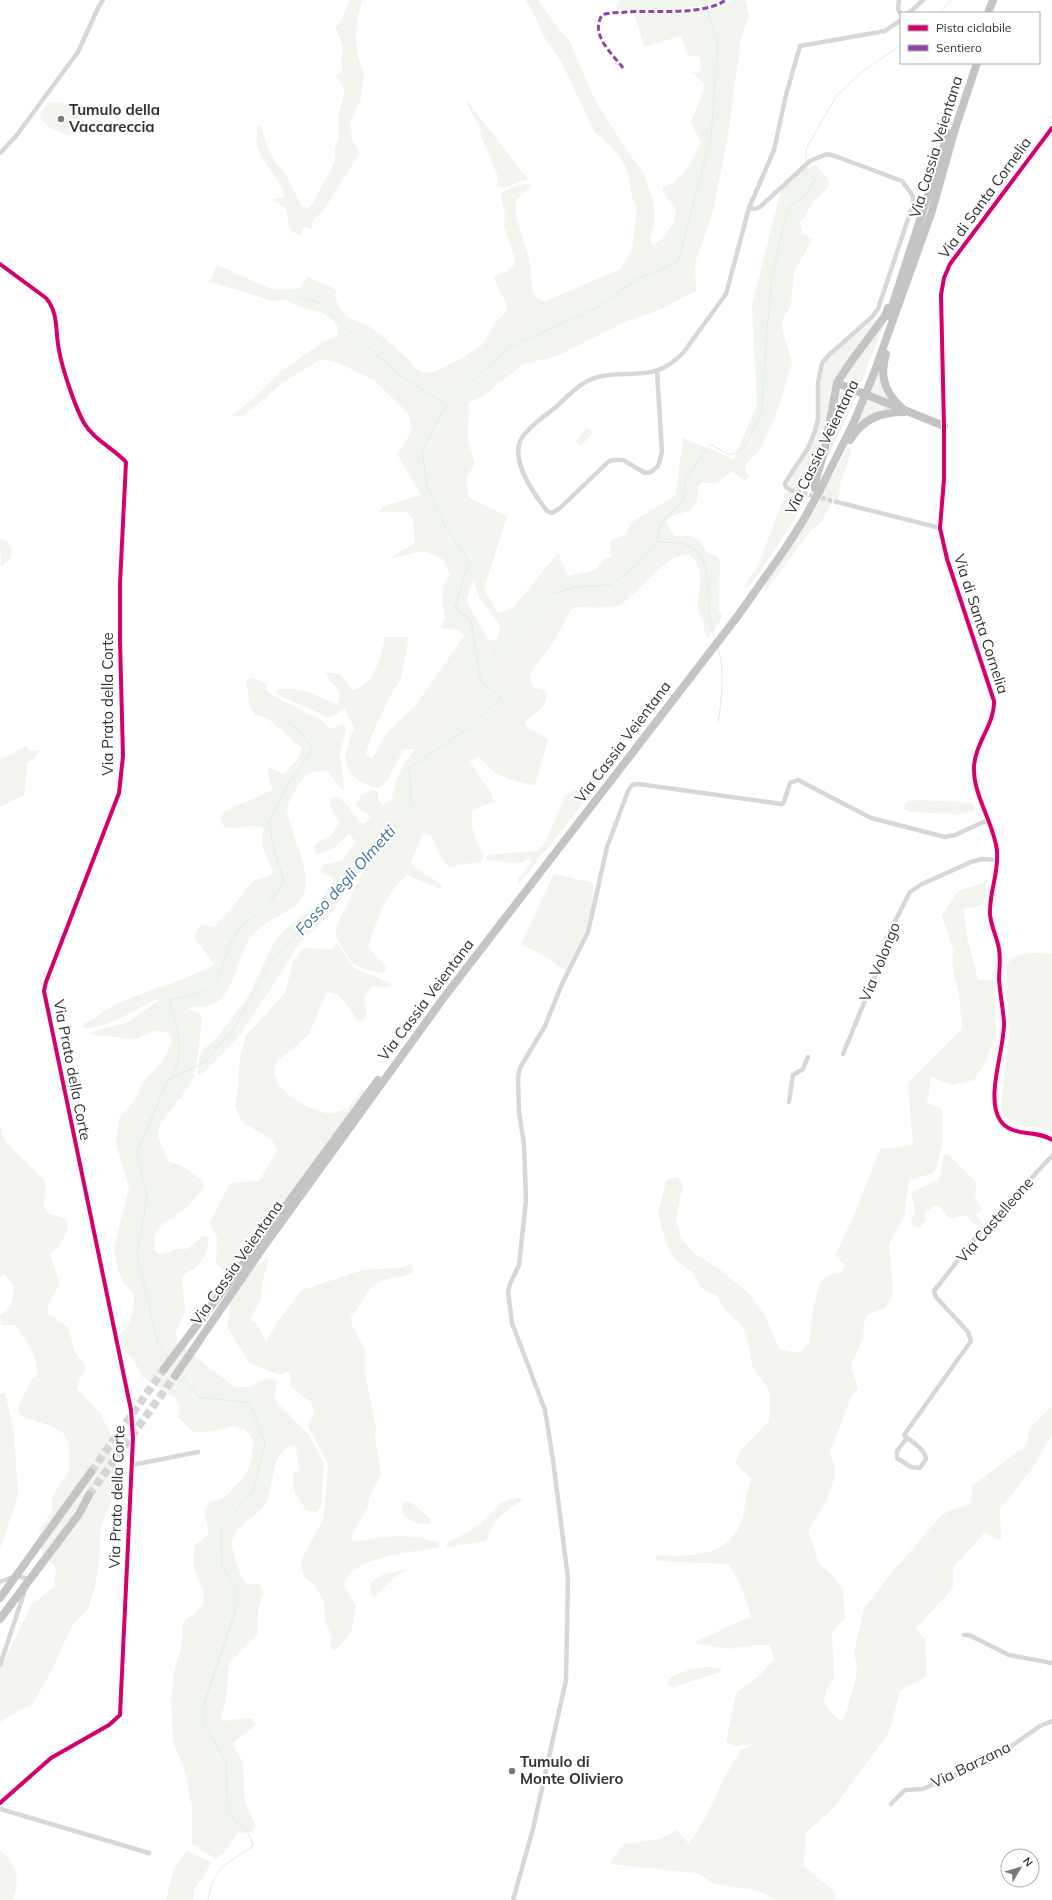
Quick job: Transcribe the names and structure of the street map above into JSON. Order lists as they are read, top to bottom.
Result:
{
  "streets": {
    "highway": ["Via Cassia Veientana"],
    "street": [
      "Via di Santa Cornelia",
      "Via Prato della Corte",
      "Via Volongo",
      "Via Castelleone",
      "Via Barzana"
    ]
  },
  "crossings": [
    ["Via di Santa Cornelia", "Via Volongo"]
  ],
  "water": ["Fosso degli Olmetti"],
  "places": ["Tumulo della Vaccareccia", "Tumulo di Monte Oliviero"],
  "legend": ["Pista ciclabile", "Sentiero"],
  "north": "top right"
}
